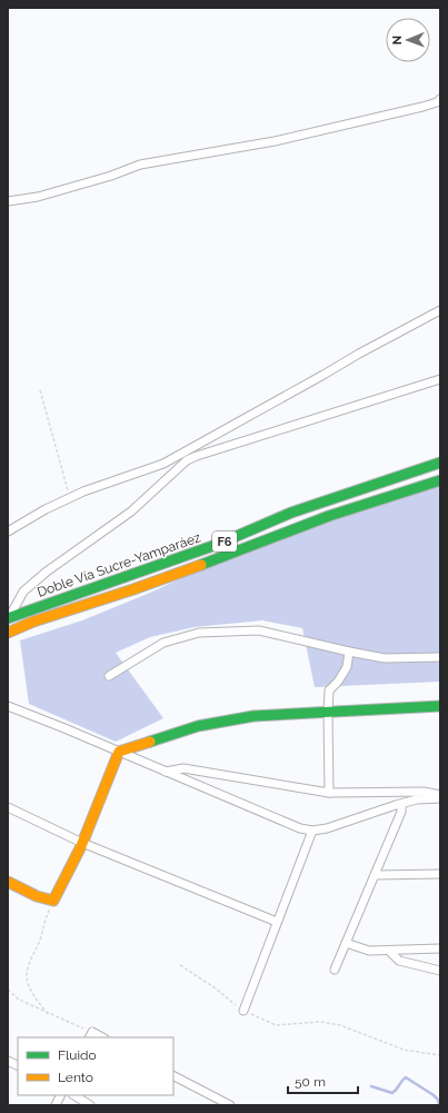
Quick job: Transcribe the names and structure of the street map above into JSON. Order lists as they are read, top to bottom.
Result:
{
  "streets": {
    "main road": ["F6", "Doble Vía Sucre-Yamparáez"]
  },
  "legend": ["Fluido", "Lento"],
  "scale_bar": "50 m",
  "north": "left"
}
